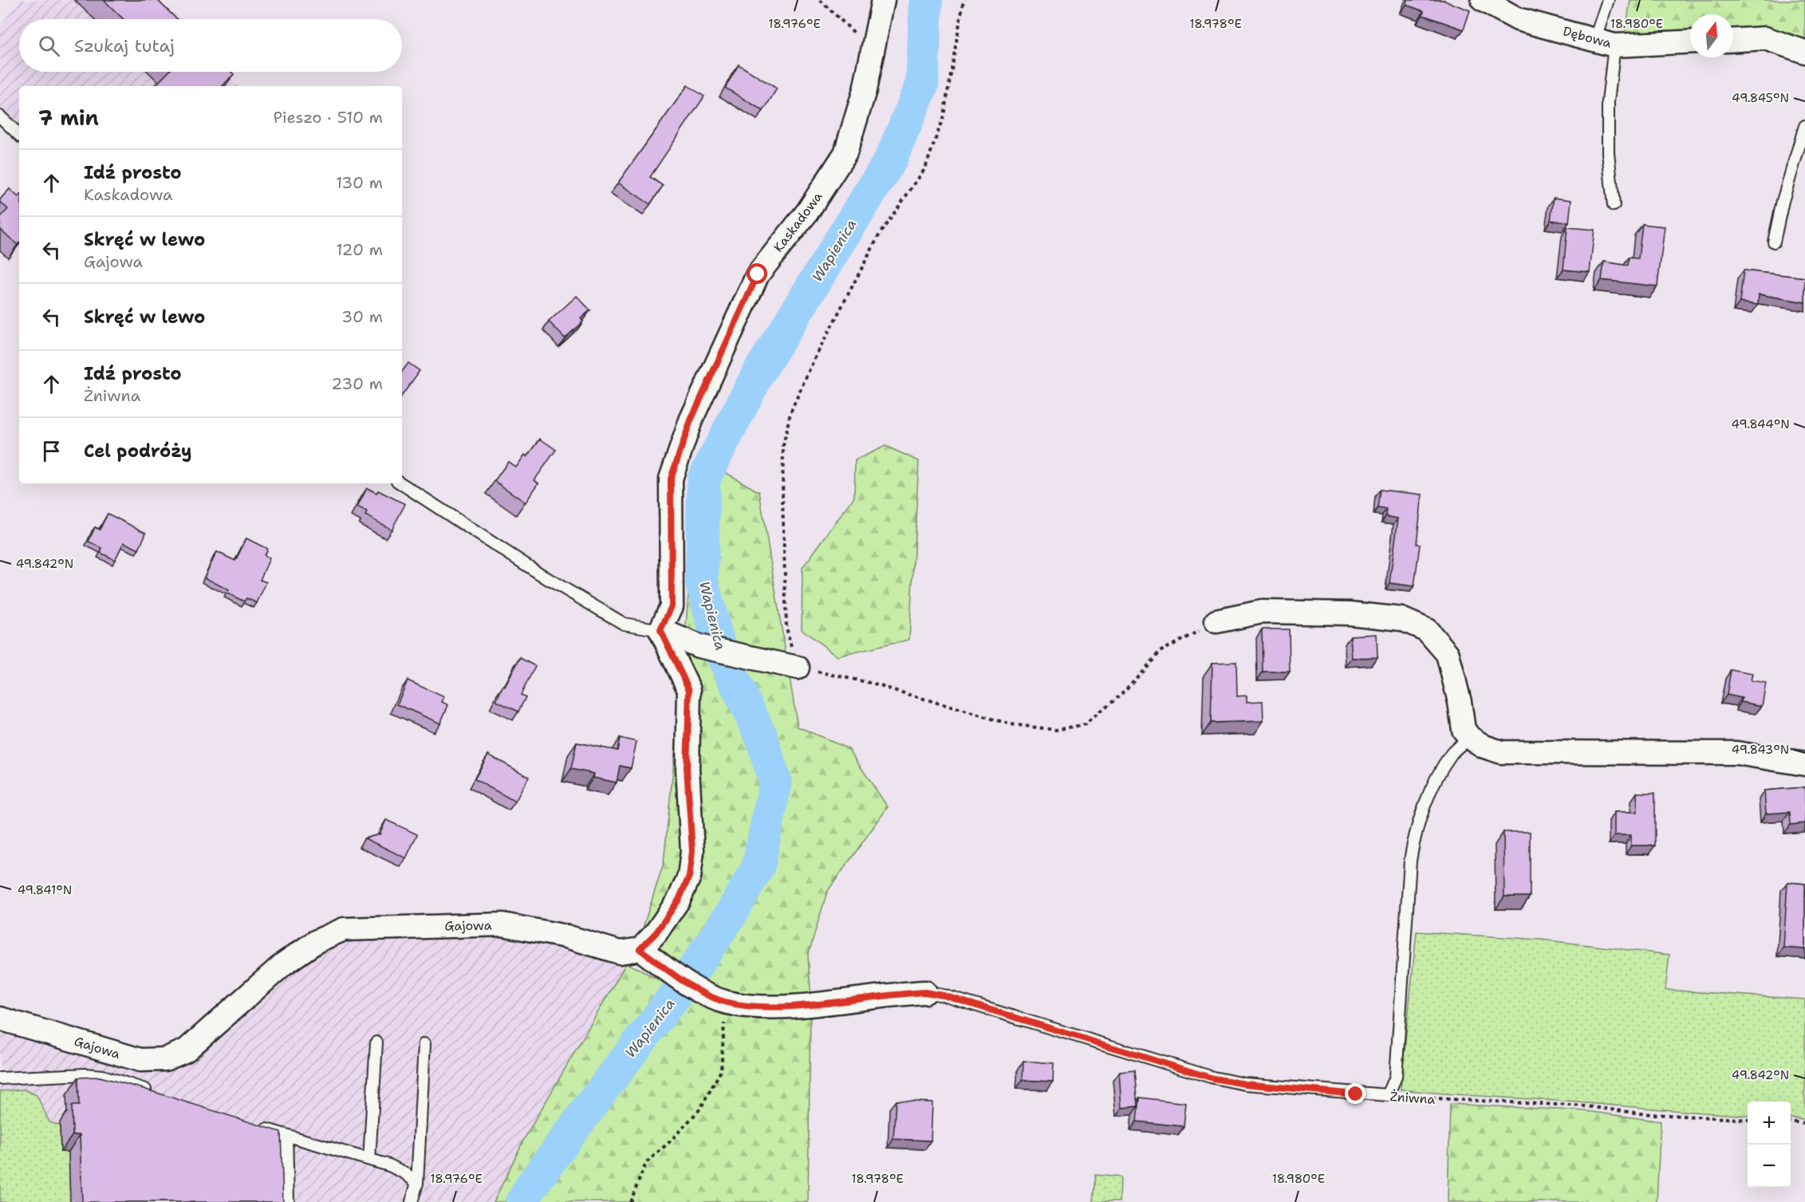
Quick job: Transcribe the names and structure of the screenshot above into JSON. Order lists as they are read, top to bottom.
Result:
{
  "streets": {
    "street": [
      "Dębowa",
      "Kaskadowa",
      "Gajowa",
      "Żniwna"
    ]
  },
  "crossings": [
    ["Gajowa", "Żniwna"]
  ],
  "water": ["Wapienica"],
  "north": "top",
  "page": {
    "search": "Szukaj tutaj",
    "heading": ["7 min", "Pieszo · 510 m"],
    "list": [
      ["Idź prosto", "Kaskadowa", "130 m"],
      ["Skręć w lewo", "Gajowa", "120 m"],
      ["Skręć w lewo", "30 m"],
      ["Idź prosto", "Żniwna", "230 m"],
      "Cel podróży"
    ],
    "map_buttons": ["+", "−"]
  },
  "coordinates": [
    "18.976°E",
    "18.978°E",
    "18.980°E",
    "49.845°N",
    "49.844°N",
    "49.842°N",
    "49.843°N",
    "49.841°N"
  ]
}
